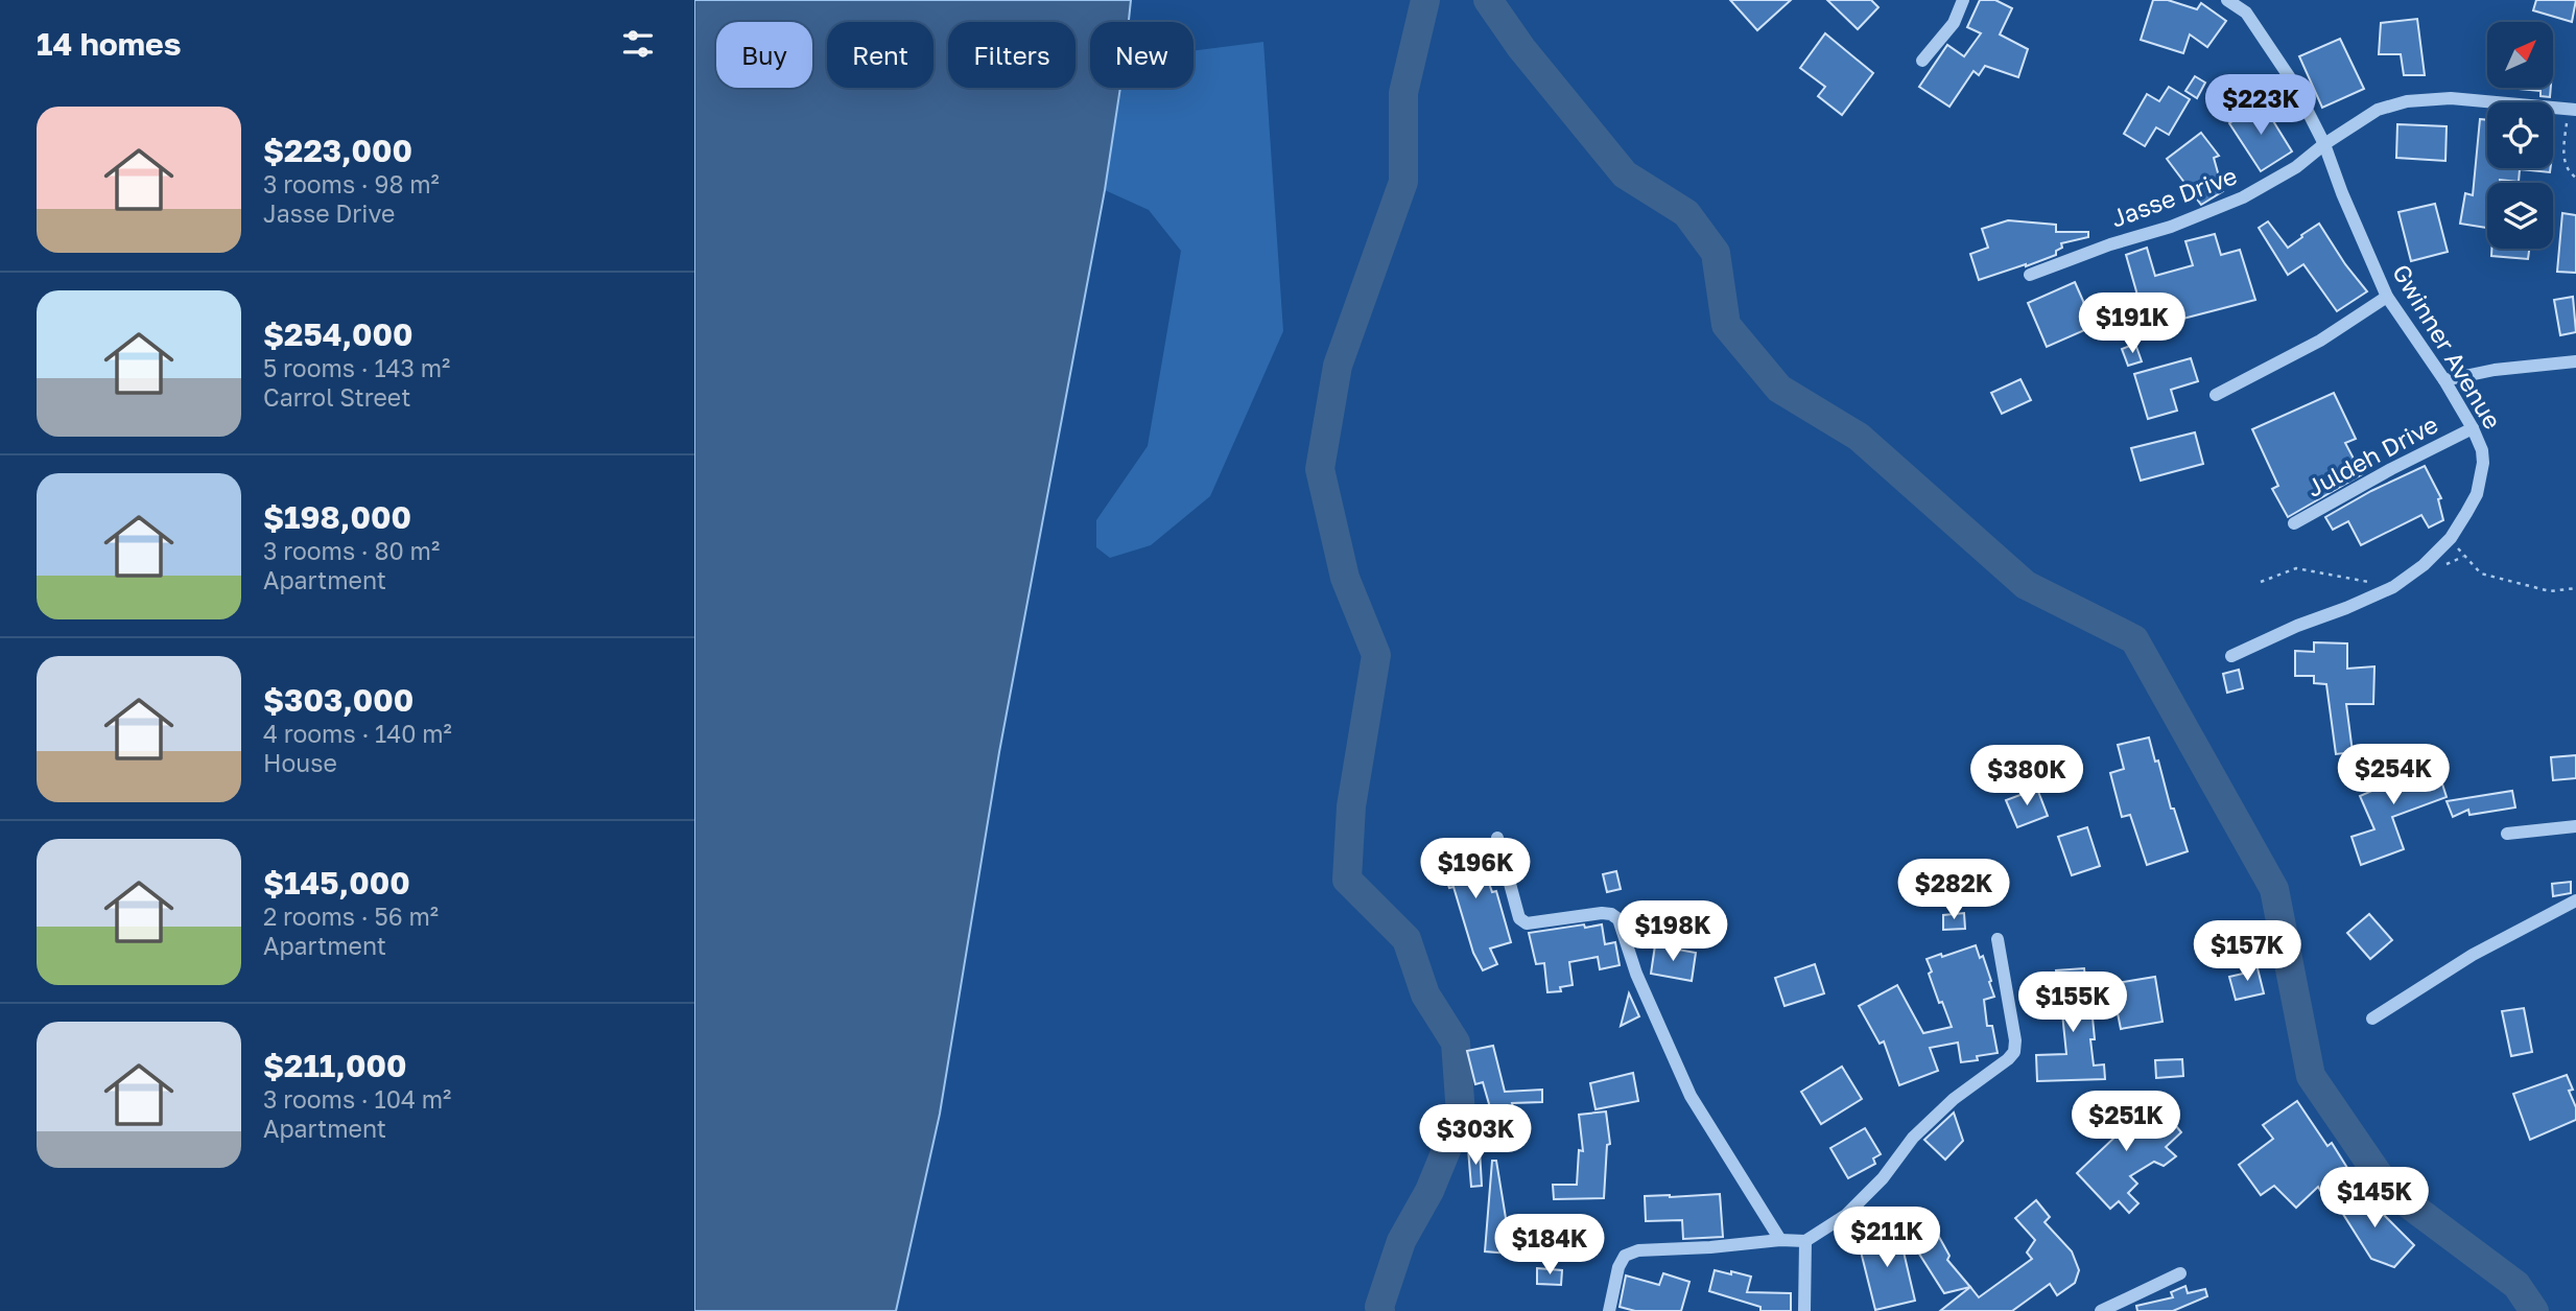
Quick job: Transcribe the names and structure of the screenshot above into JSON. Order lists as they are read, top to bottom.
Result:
{
  "streets": {
    "street": ["Jasse Drive", "Gwinner Avenue", "Juldeh Drive"]
  },
  "crossings": [
    ["Jasse Drive", "Gwinner Avenue"],
    ["Gwinner Avenue", "Juldeh Drive"]
  ],
  "north": "top right",
  "page": {
    "heading": "14 homes",
    "chip": [
      "Buy",
      "Rent",
      "Filters",
      "New"
    ],
    "price": [
      "$223K",
      "$191K",
      "$254K",
      "$380K",
      "$196K",
      "$282K",
      "$198K",
      "$157K",
      "$155K",
      "$251K",
      "$303K",
      "$145K",
      "$211K",
      "$184K"
    ],
    "list": [
      {
        "name": "$223,000",
        "note": "3 rooms · 98 m² · Jasse Drive"
      },
      {
        "name": "$254,000",
        "note": "5 rooms · 143 m² · Carrol Street"
      },
      {
        "name": "$198,000",
        "note": "3 rooms · 80 m² · Apartment"
      },
      {
        "name": "$303,000",
        "note": "4 rooms · 140 m² · House"
      },
      {
        "name": "$145,000",
        "note": "2 rooms · 56 m² · Apartment"
      },
      {
        "name": "$211,000",
        "note": "3 rooms · 104 m² · Apartment"
      }
    ]
  }
}
